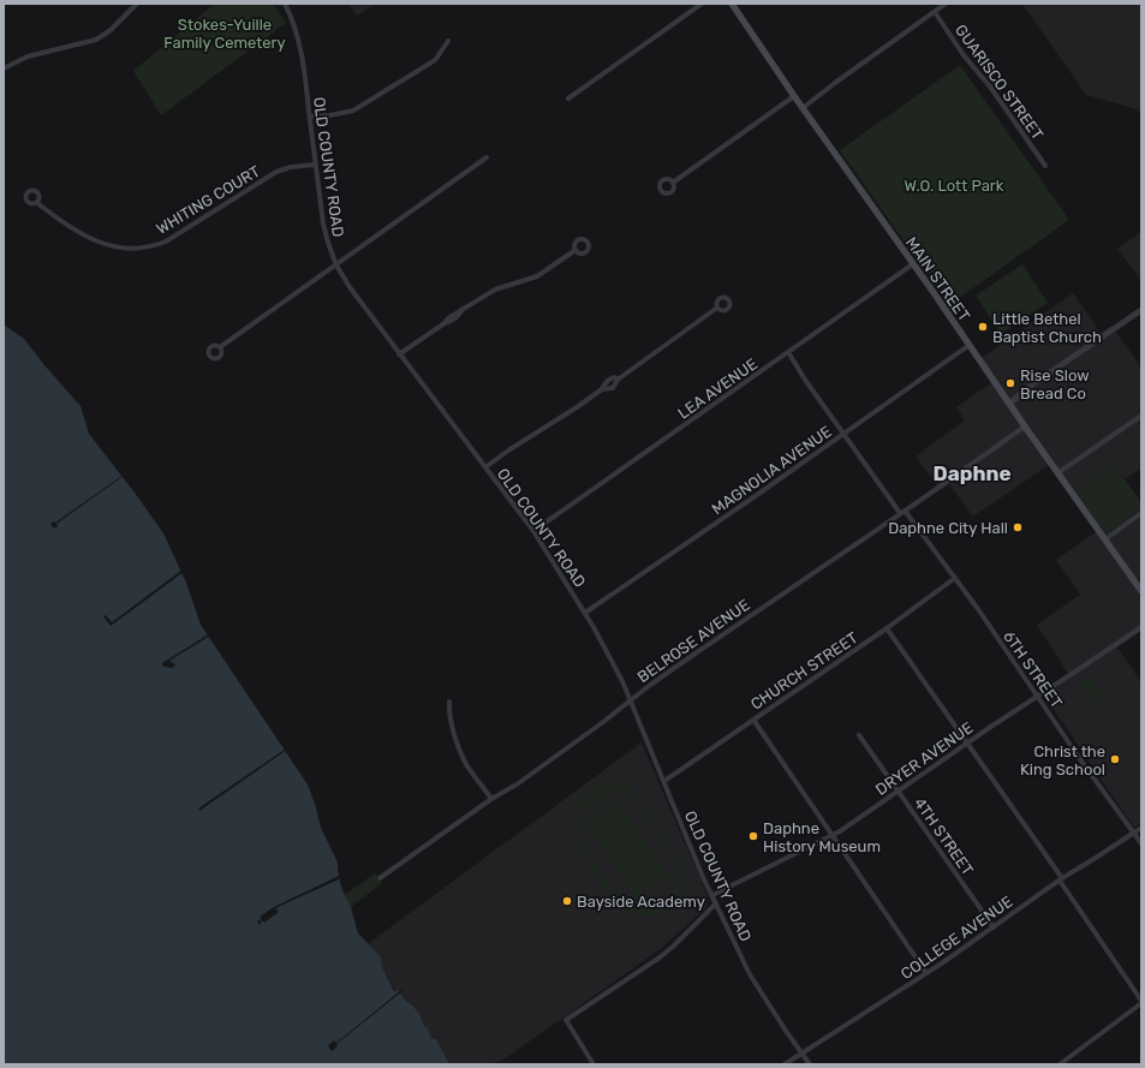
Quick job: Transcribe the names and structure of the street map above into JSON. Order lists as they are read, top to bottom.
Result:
{
  "streets": {
    "main road": ["MAIN STREET"],
    "street": [
      "GUARISCO STREET",
      "OLD COUNTY ROAD",
      "WHITING COURT",
      "LEA AVENUE",
      "MAGNOLIA AVENUE",
      "BELROSE AVENUE",
      "6TH STREET",
      "CHURCH STREET",
      "DRYER AVENUE",
      "4TH STREET",
      "COLLEGE AVENUE"
    ]
  },
  "crossings": [
    ["OLD COUNTY ROAD", "WHITING COURT"],
    ["OLD COUNTY ROAD", "LEA AVENUE"],
    ["OLD COUNTY ROAD", "MAGNOLIA AVENUE"],
    ["OLD COUNTY ROAD", "BELROSE AVENUE"],
    ["OLD COUNTY ROAD", "CHURCH STREET"],
    ["OLD COUNTY ROAD", "DRYER AVENUE"],
    ["OLD COUNTY ROAD", "COLLEGE AVENUE"],
    ["MAIN STREET", "LEA AVENUE"],
    ["MAIN STREET", "MAGNOLIA AVENUE"],
    ["MAIN STREET", "BELROSE AVENUE"],
    ["LEA AVENUE", "6TH STREET"],
    ["MAGNOLIA AVENUE", "6TH STREET"],
    ["BELROSE AVENUE", "6TH STREET"],
    ["6TH STREET", "CHURCH STREET"],
    ["6TH STREET", "DRYER AVENUE"],
    ["6TH STREET", "COLLEGE AVENUE"],
    ["DRYER AVENUE", "4TH STREET"],
    ["4TH STREET", "COLLEGE AVENUE"]
  ],
  "districts": ["Daphne"],
  "parks": ["Stokes-Yuille Family Cemetery", "W.O. Lott Park"],
  "places": [
    "Little Bethel Baptist Church",
    "Rise Slow Bread Co",
    "Daphne City Hall",
    "Christ the King School",
    "Daphne History Museum",
    "Bayside Academy"
  ]
}
